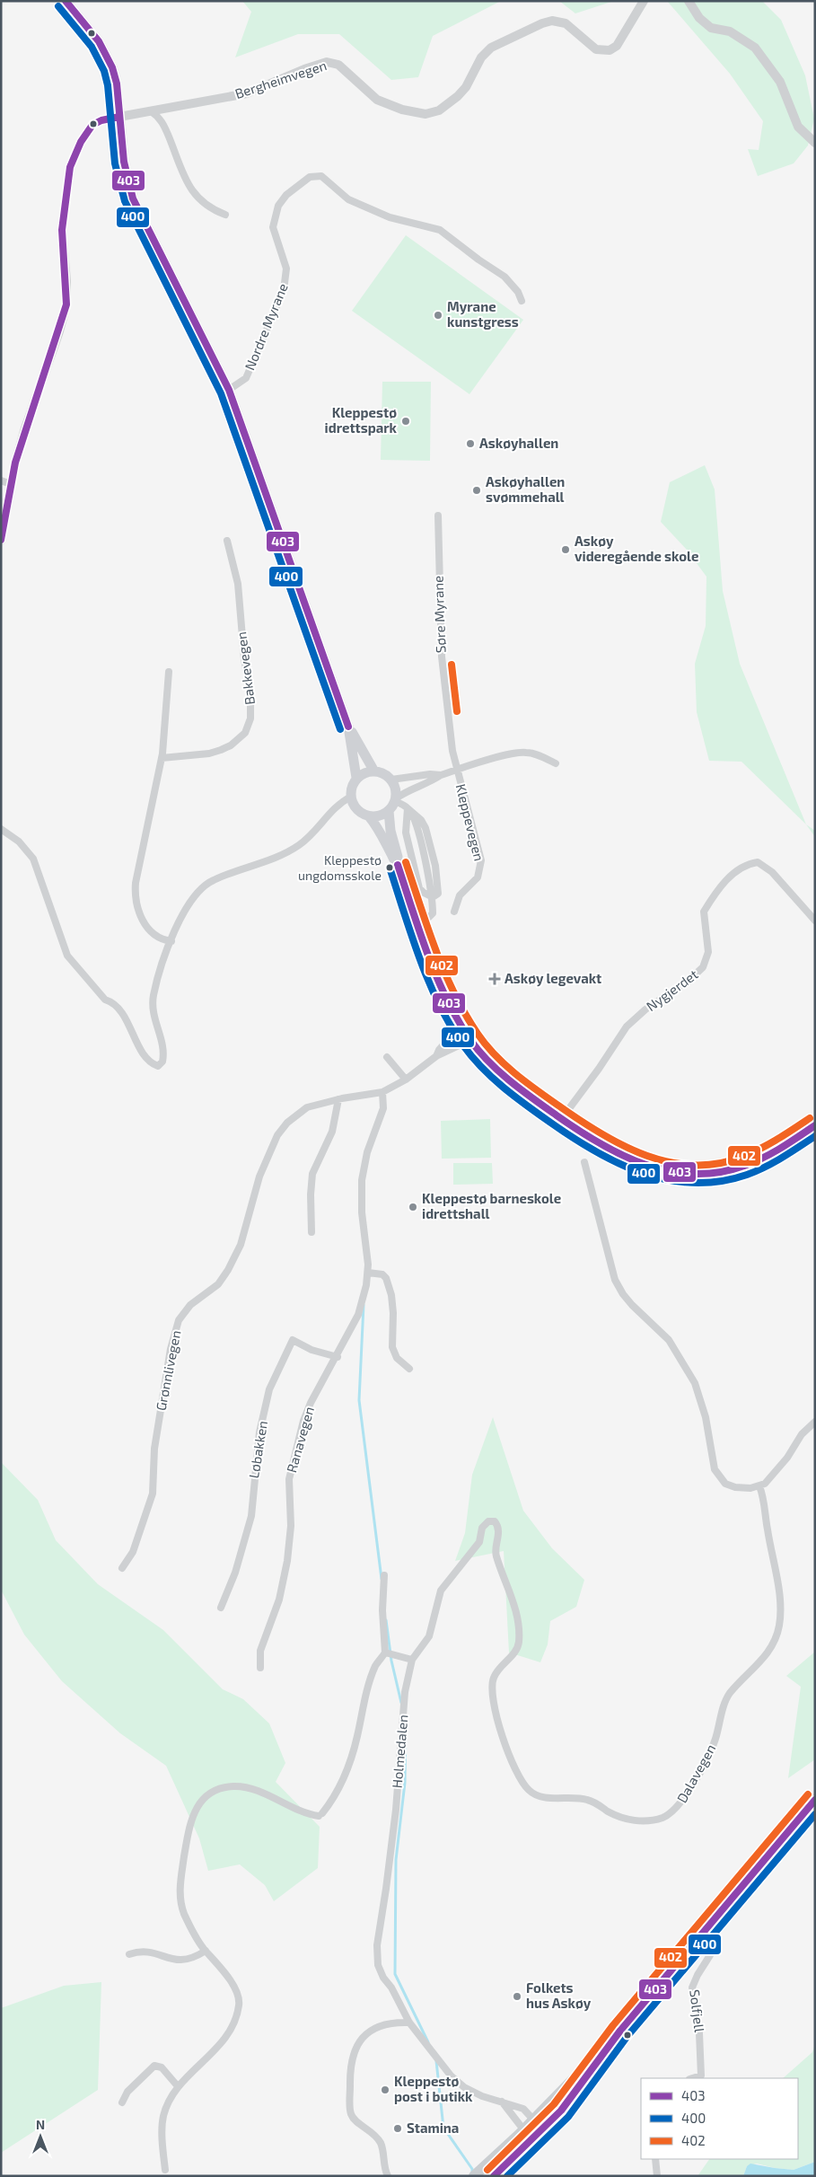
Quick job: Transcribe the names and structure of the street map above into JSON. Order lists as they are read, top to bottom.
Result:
{
  "streets": {
    "street": [
      "Bergheimvegen",
      "Nordre Myrane",
      "Søre Myrane",
      "Bakkevegen",
      "Kleppevegen",
      "Nygjerdet",
      "Grønnlivegen",
      "Ranavegen",
      "Løbakken",
      "Holmedalen",
      "Dalavegen",
      "Solfjell"
    ]
  },
  "crossings": [
    ["Søre Myrane", "Kleppevegen"],
    ["Grønnlivegen", "Ranavegen"],
    ["Ranavegen", "Løbakken"],
    ["Holmedalen", "Dalavegen"]
  ],
  "places": {
    "other": [
      "Myrane kunstgress",
      "Kleppestø idrettspark",
      "Askøyhallen",
      "Askøyhallen svømmehall",
      "Askøy videregående skole",
      "Kleppestø ungdomsskole",
      "Kleppestø barneskole idrettshall",
      "Folkets hus Askøy",
      "Kleppestø post i butikk",
      "Stamina"
    ],
    "health": ["Askøy legevakt"]
  },
  "lines": ["transit line 403", "transit line 400", "transit line 402"],
  "legend": ["403", "400", "402"],
  "north": "top"
}
